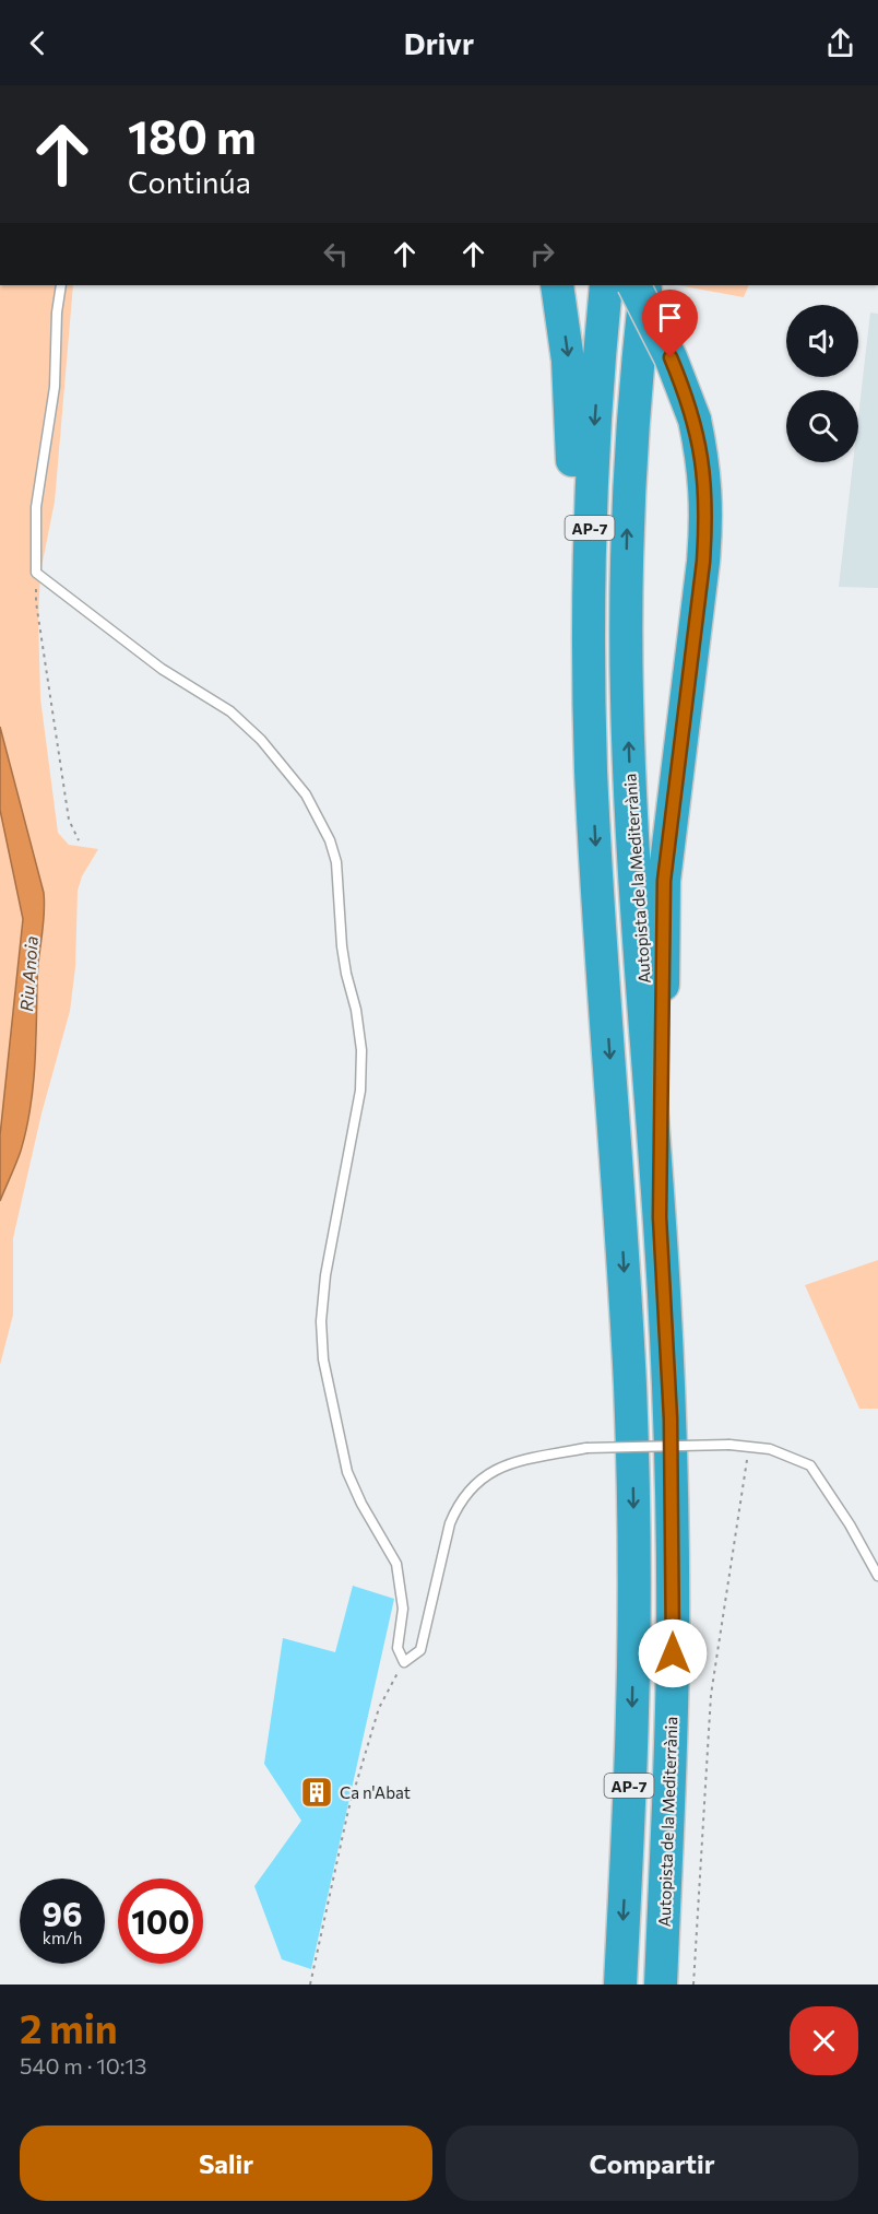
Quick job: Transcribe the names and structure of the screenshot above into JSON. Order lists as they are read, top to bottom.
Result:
{
  "streets": {
    "highway": ["AP-7", "Autopista de la Mediterrània"]
  },
  "water": ["Riu Anoia"],
  "places": {
    "building": ["Ca n'Abat"]
  },
  "page": {
    "header": "Drivr",
    "turn": ["180 m", "Continúa"],
    "speed": "96 km/h",
    "limit": "100",
    "heading": ["2 min", "540 m · 10:13"],
    "buttons": ["Salir", "Compartir"]
  }
}
